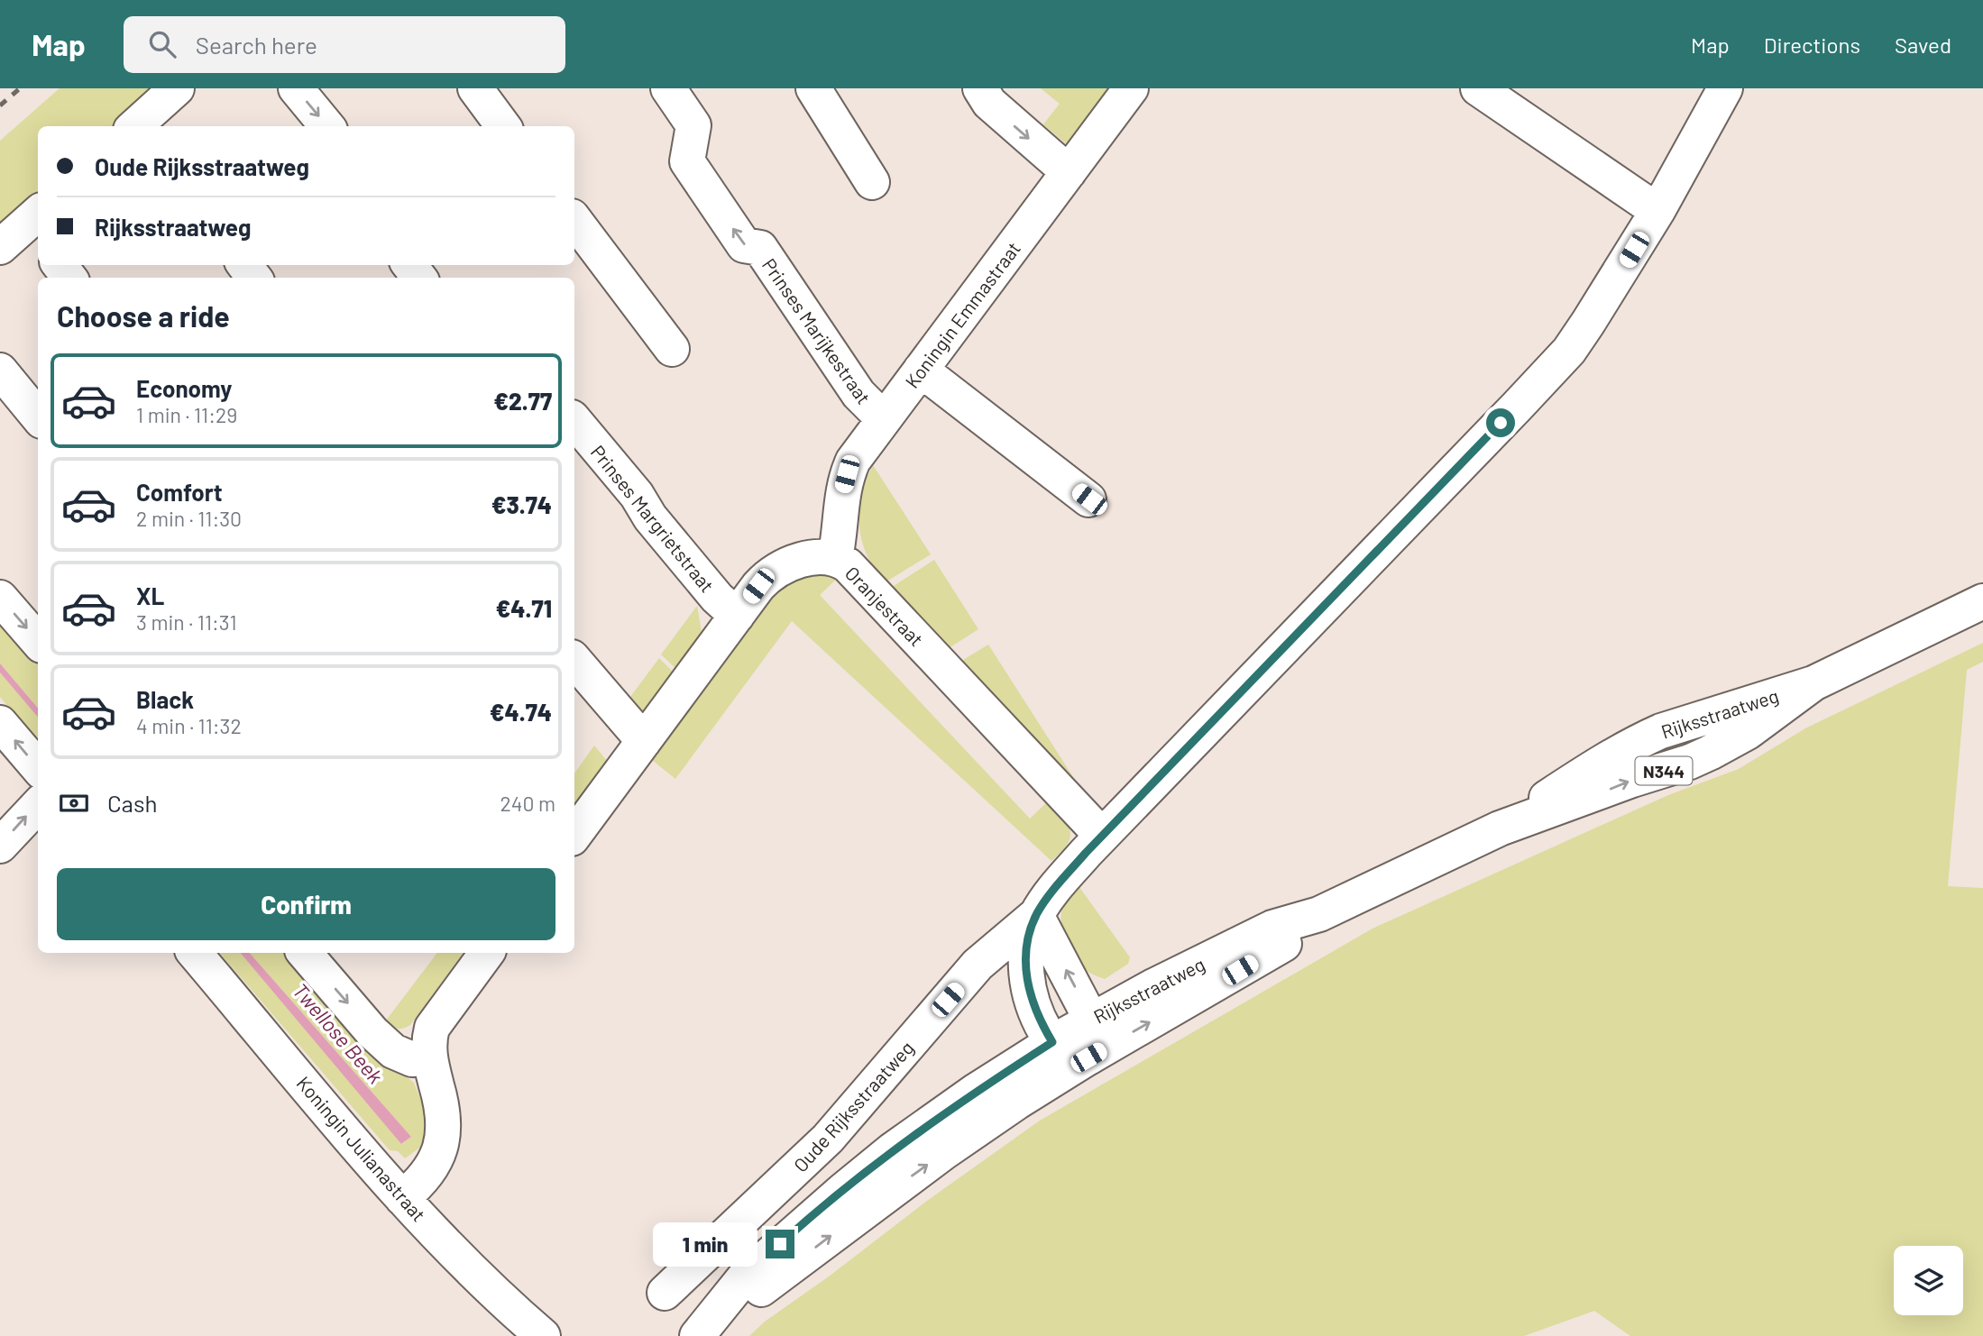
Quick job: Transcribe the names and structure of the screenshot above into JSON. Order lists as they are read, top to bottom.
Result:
{
  "streets": {
    "street": [
      "Koningin Emmastraat",
      "Prinses Marijkestraat",
      "Prinses Margrietstraat",
      "Oranjestraat",
      "Rijksstraatweg",
      "N344",
      "Oude Rijksstraatweg",
      "Koningin Julianastraat"
    ]
  },
  "crossings": [
    ["Koningin Emmastraat", "Prinses Marijkestraat"],
    ["Koningin Emmastraat", "Oranjestraat"],
    ["Prinses Margrietstraat", "Oranjestraat"],
    ["Oranjestraat", "Oude Rijksstraatweg"],
    ["Rijksstraatweg", "Oude Rijksstraatweg"]
  ],
  "water": ["Twellose Beek"],
  "page": {
    "header": "Map",
    "search": "Search here",
    "nav": ["Map", "Directions", "Saved"],
    "banner": ["Oude Rijksstraatweg", "Rijksstraatweg"],
    "heading": "Choose a ride",
    "list": [
      {
        "name": "Economy",
        "note": "1 min · 11:29",
        "value": "€2.77"
      },
      {
        "name": "Comfort",
        "note": "2 min · 11:30",
        "value": "€3.74"
      },
      {
        "name": "XL",
        "note": "3 min · 11:31",
        "value": "€4.71"
      },
      {
        "name": "Black",
        "note": "4 min · 11:32",
        "value": "€4.74"
      }
    ],
    "pay": ["Cash", "240 m"],
    "buttons": "Confirm",
    "bubble": "1 min"
  }
}
